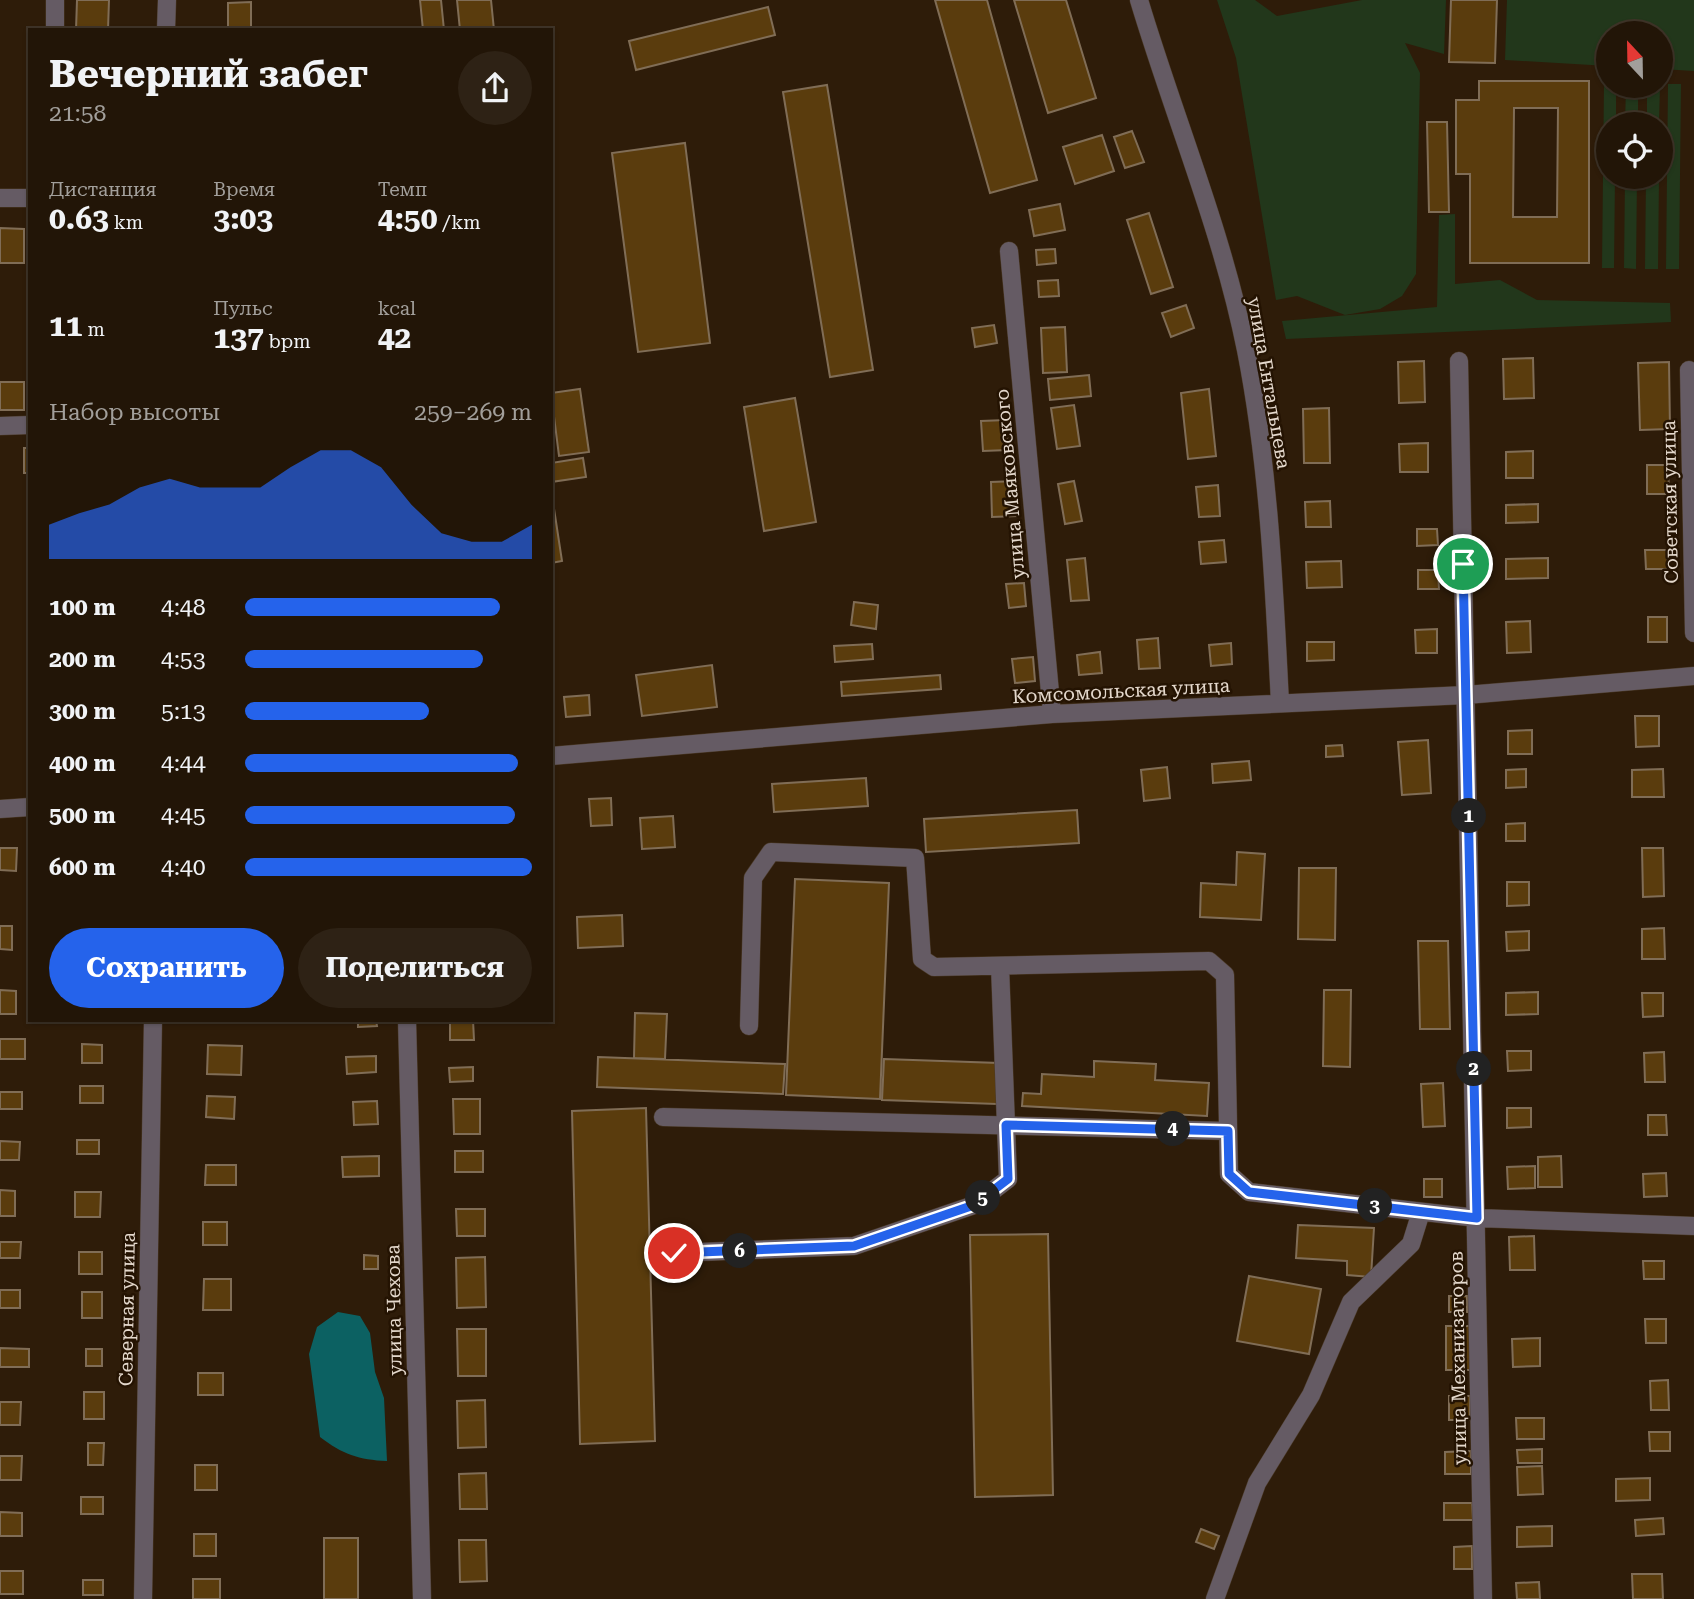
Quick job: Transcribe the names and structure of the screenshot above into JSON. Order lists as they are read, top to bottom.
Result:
{
  "streets": {
    "street": [
      "улица Ентальцева",
      "улица Маяковского",
      "Советская улица",
      "Комсомольская улица",
      "Северная улица",
      "улица Чехова",
      "улица Механизаторов"
    ]
  },
  "crossings": [
    ["улица Ентальцева", "Комсомольская улица"],
    ["улица Маяковского", "Комсомольская улица"],
    ["Комсомольская улица", "улица Механизаторов"]
  ],
  "north": "top",
  "page": {
    "heading": ["Вечерний забег", "21:58"],
    "stats": [
      ["Дистанция", "0.63 km"],
      ["Время", "3:03"],
      ["Темп", "4:50 /km"],
      ["11 m"],
      ["Пульс", "137 bpm"],
      ["kcal", "42"]
    ],
    "chart": ["Набор высоты", "259–269 m"],
    "list": [
      {
        "name": "100 m",
        "note": "4:48"
      },
      {
        "name": "200 m",
        "note": "4:53"
      },
      {
        "name": "300 m",
        "note": "5:13"
      },
      {
        "name": "400 m",
        "note": "4:44"
      },
      {
        "name": "500 m",
        "note": "4:45"
      },
      {
        "name": "600 m",
        "note": "4:40"
      }
    ],
    "pins": [
      "1",
      "2",
      "4",
      "5",
      "3",
      "6"
    ],
    "buttons": ["Сохранить", "Поделиться"]
  }
}
